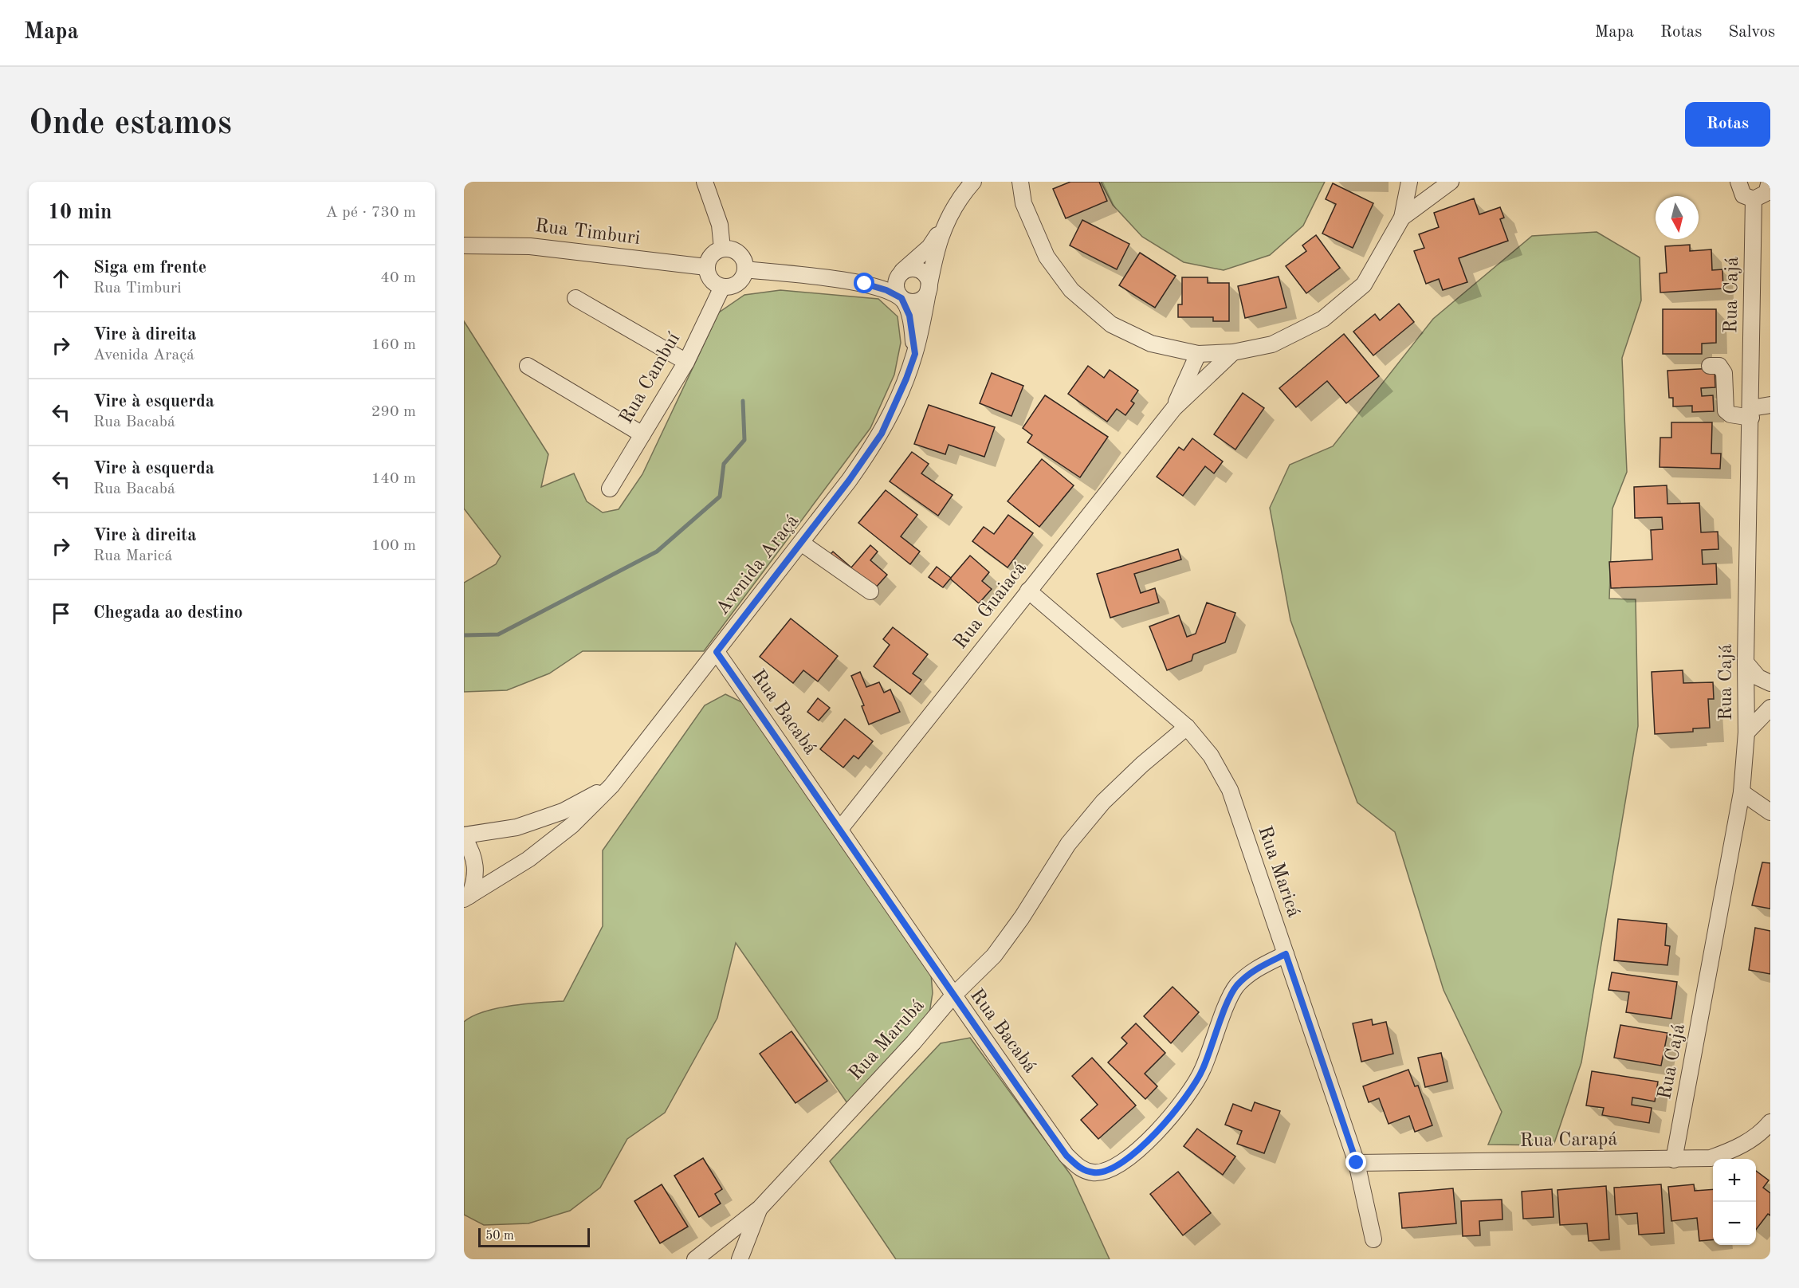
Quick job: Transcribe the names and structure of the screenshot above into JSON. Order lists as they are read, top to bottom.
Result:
{
  "streets": {
    "street": [
      "Rua Timburi",
      "Rua Cajá",
      "Rua Cambuí",
      "Avenida Araçá",
      "Rua Guaiacá",
      "Rua Bacabá",
      "Rua Maricá",
      "Rua Marubá",
      "Rua Carapá"
    ]
  },
  "crossings": [
    ["Rua Timburi", "Rua Cambuí"],
    ["Rua Cajá", "Rua Carapá"],
    ["Avenida Araçá", "Rua Bacabá"],
    ["Rua Guaiacá", "Rua Bacabá"],
    ["Rua Guaiacá", "Rua Maricá"],
    ["Rua Bacabá", "Rua Maricá"],
    ["Rua Bacabá", "Rua Marubá"],
    ["Rua Maricá", "Rua Marubá"],
    ["Rua Maricá", "Rua Carapá"]
  ],
  "scale_bar": "50 m",
  "north": "bottom",
  "page": {
    "header": "Mapa",
    "nav": ["Mapa", "Rotas", "Salvos"],
    "buttons": "Rotas",
    "title": "Onde estamos",
    "heading": ["10 min", "A pé · 730 m"],
    "list": [
      ["Siga em frente", "Rua Timburi", "40 m"],
      ["Vire à direita", "Avenida Araçá", "160 m"],
      ["Vire à esquerda", "Rua Bacabá", "290 m"],
      ["Vire à esquerda", "Rua Bacabá", "140 m"],
      ["Vire à direita", "Rua Maricá", "100 m"],
      "Chegada ao destino"
    ],
    "map_buttons": ["+", "−"],
    "scale": "50 m"
  }
}
